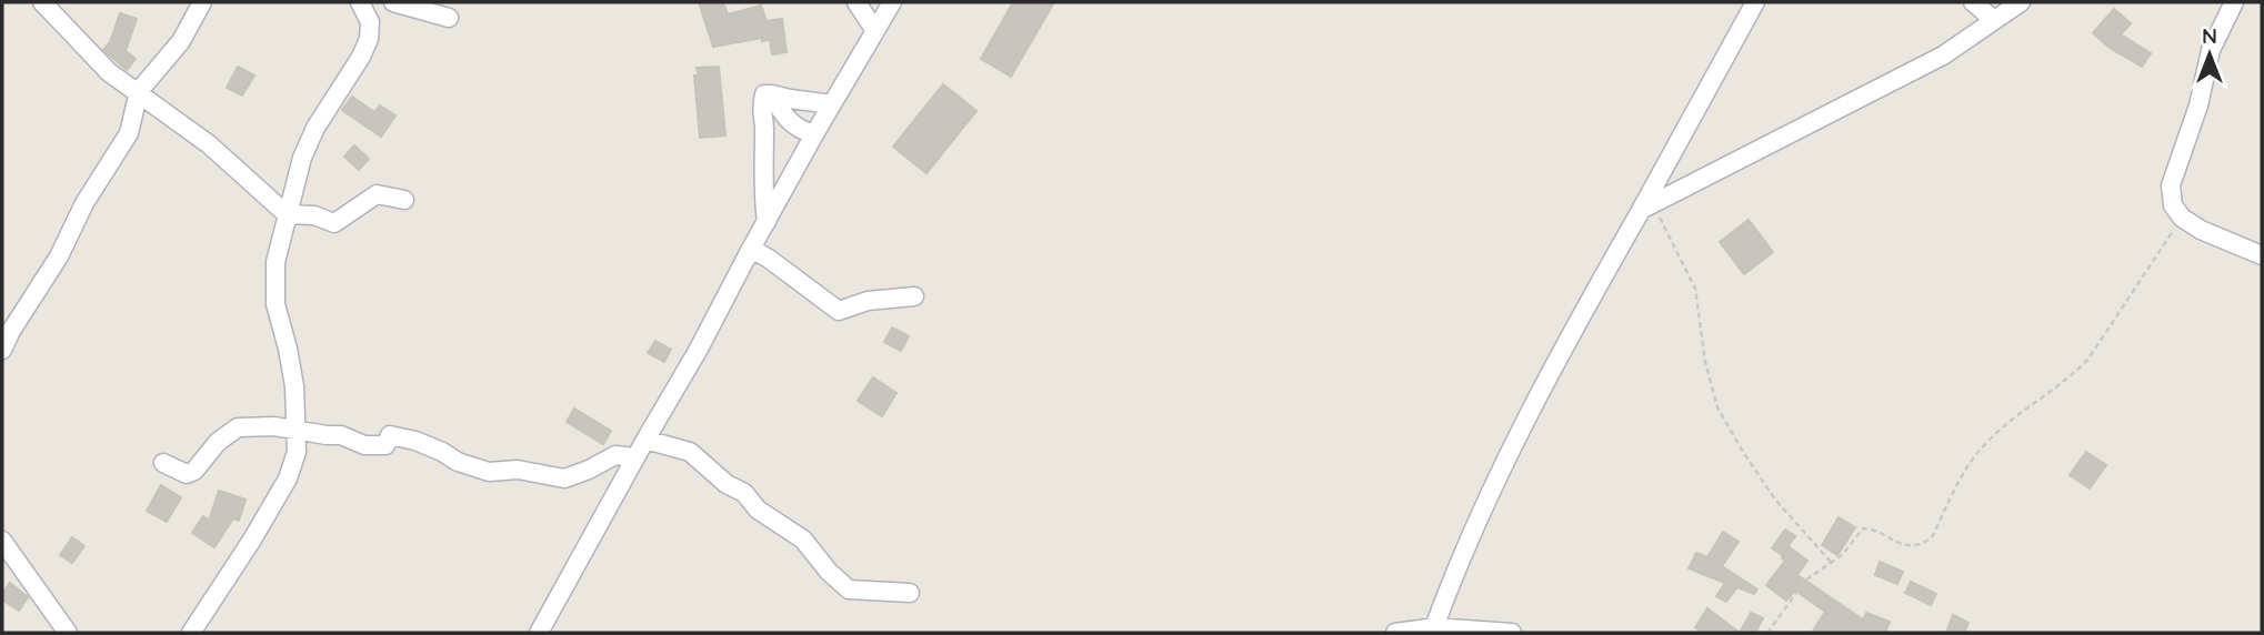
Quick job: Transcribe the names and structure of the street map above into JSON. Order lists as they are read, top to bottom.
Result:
{
  "north": "top"
}
